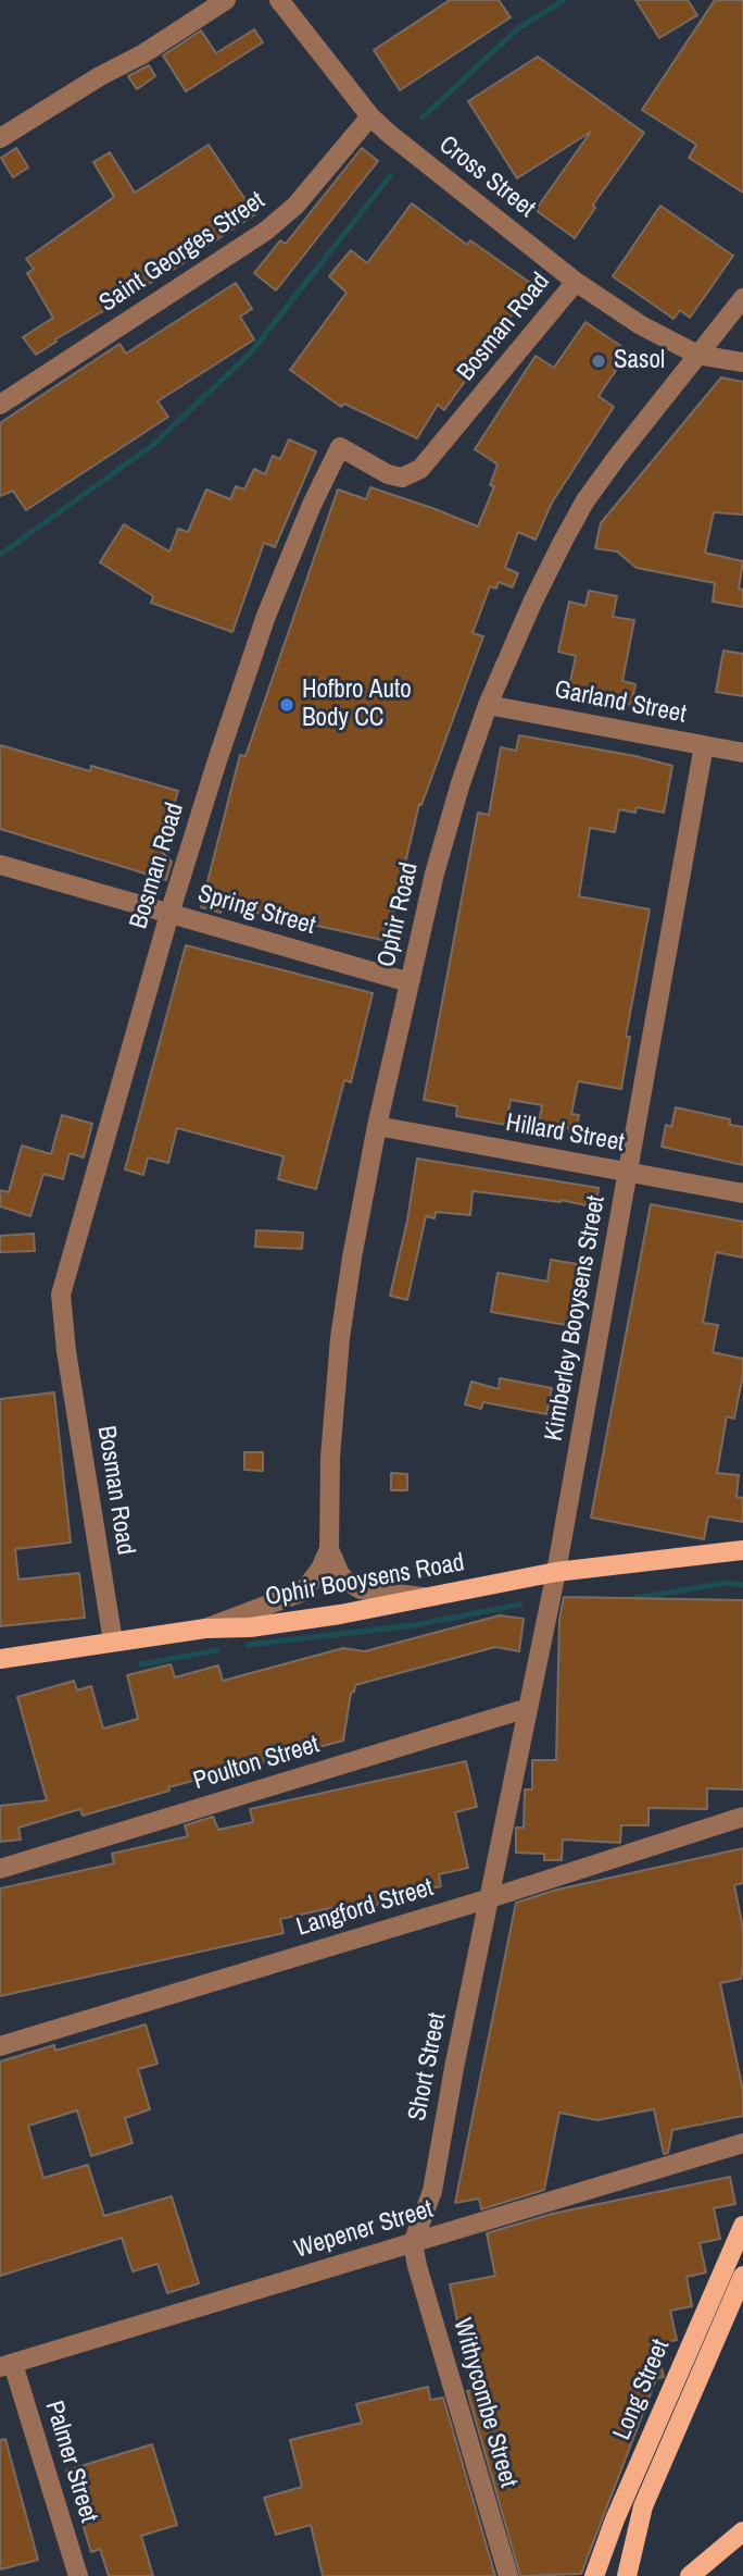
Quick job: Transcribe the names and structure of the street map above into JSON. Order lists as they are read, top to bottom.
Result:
{
  "streets": {
    "main road": ["Ophir Booysens Road", "Long Street"],
    "street": [
      "Cross Street",
      "Saint Georges Street",
      "Bosman Road",
      "Garland Street",
      "Spring Street",
      "Ophir Road",
      "Hillard Street",
      "Kimberley Booysens Street",
      "Poulton Street",
      "Langford Street",
      "Short Street",
      "Wepener Street",
      "Withycombe Street",
      "Palmer Street"
    ]
  },
  "crossings": [
    ["Cross Street", "Saint Georges Street"],
    ["Cross Street", "Bosman Road"],
    ["Cross Street", "Ophir Road"],
    ["Bosman Road", "Spring Street"],
    ["Bosman Road", "Ophir Booysens Road"],
    ["Garland Street", "Ophir Road"],
    ["Garland Street", "Kimberley Booysens Street"],
    ["Spring Street", "Ophir Road"],
    ["Ophir Road", "Hillard Street"],
    ["Hillard Street", "Kimberley Booysens Street"],
    ["Kimberley Booysens Street", "Ophir Booysens Road"],
    ["Kimberley Booysens Street", "Poulton Street"],
    ["Kimberley Booysens Street", "Langford Street"],
    ["Kimberley Booysens Street", "Short Street"],
    ["Langford Street", "Short Street"],
    ["Short Street", "Wepener Street"],
    ["Short Street", "Withycombe Street"],
    ["Wepener Street", "Withycombe Street"],
    ["Wepener Street", "Palmer Street"]
  ],
  "places": ["Sasol", "Hofbro Auto Body CC"]
}
